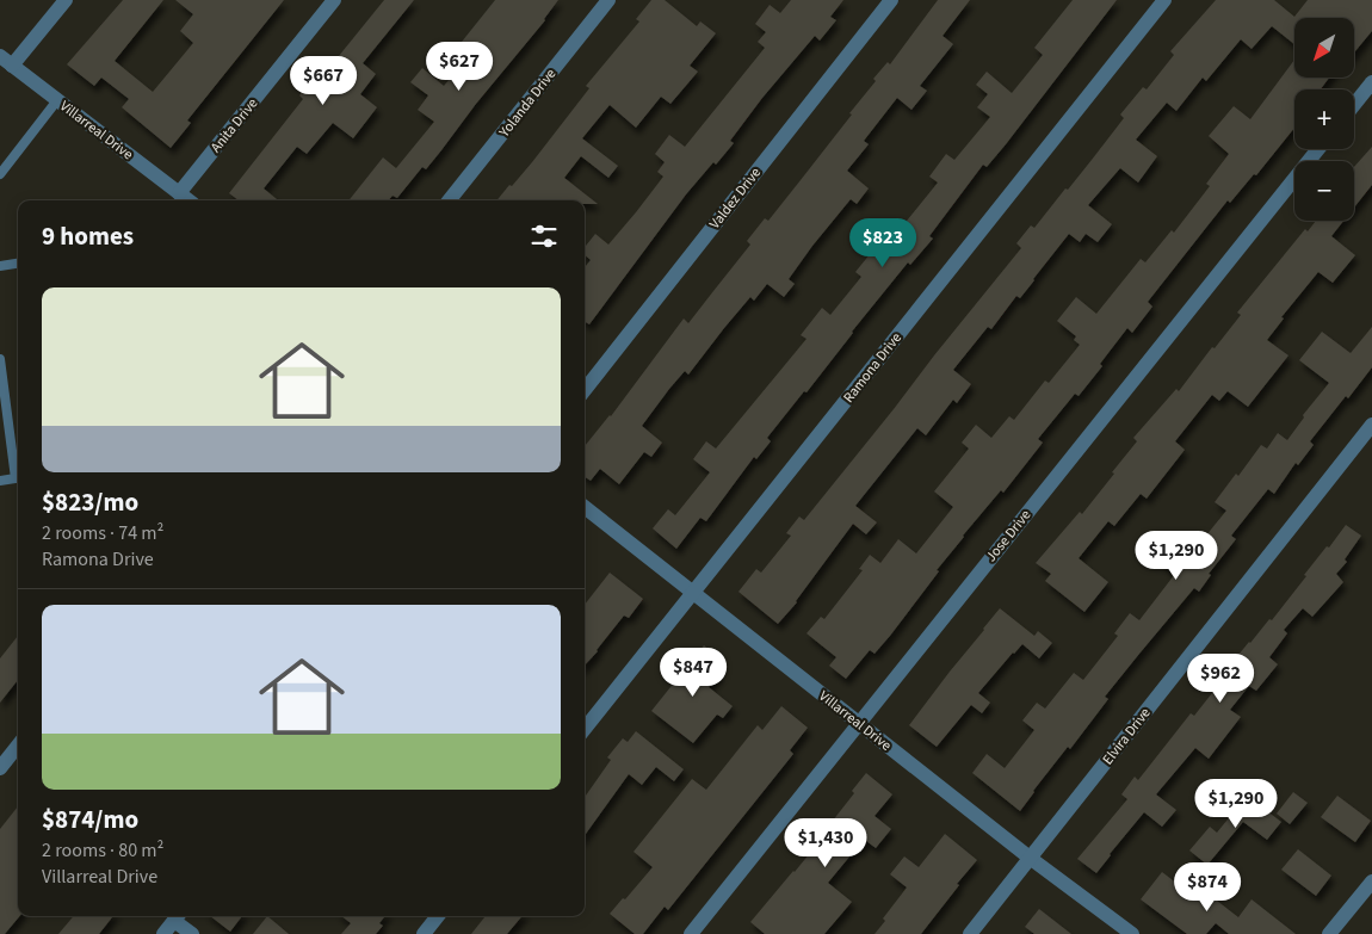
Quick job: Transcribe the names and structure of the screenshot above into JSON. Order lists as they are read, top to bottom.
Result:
{
  "streets": {
    "street": [
      "Yolanda Drive",
      "Anita Drive",
      "Villarreal Drive",
      "Valdez Drive",
      "Ramona Drive",
      "Jose Drive",
      "Elvira Drive"
    ]
  },
  "crossings": [
    ["Anita Drive", "Villarreal Drive"],
    ["Villarreal Drive", "Ramona Drive"],
    ["Villarreal Drive", "Jose Drive"],
    ["Villarreal Drive", "Elvira Drive"]
  ],
  "north": "bottom left",
  "page": {
    "map_buttons": ["+", "−"],
    "price": [
      "$627",
      "$667",
      "$823",
      "$1,290",
      "$847",
      "$962",
      "$1,290",
      "$1,430",
      "$874"
    ],
    "heading": "9 homes",
    "list": [
      {
        "name": "$823/mo",
        "note": "2 rooms · 74 m² · Ramona Drive"
      },
      {
        "name": "$874/mo",
        "note": "2 rooms · 80 m² · Villarreal Drive"
      }
    ]
  }
}
